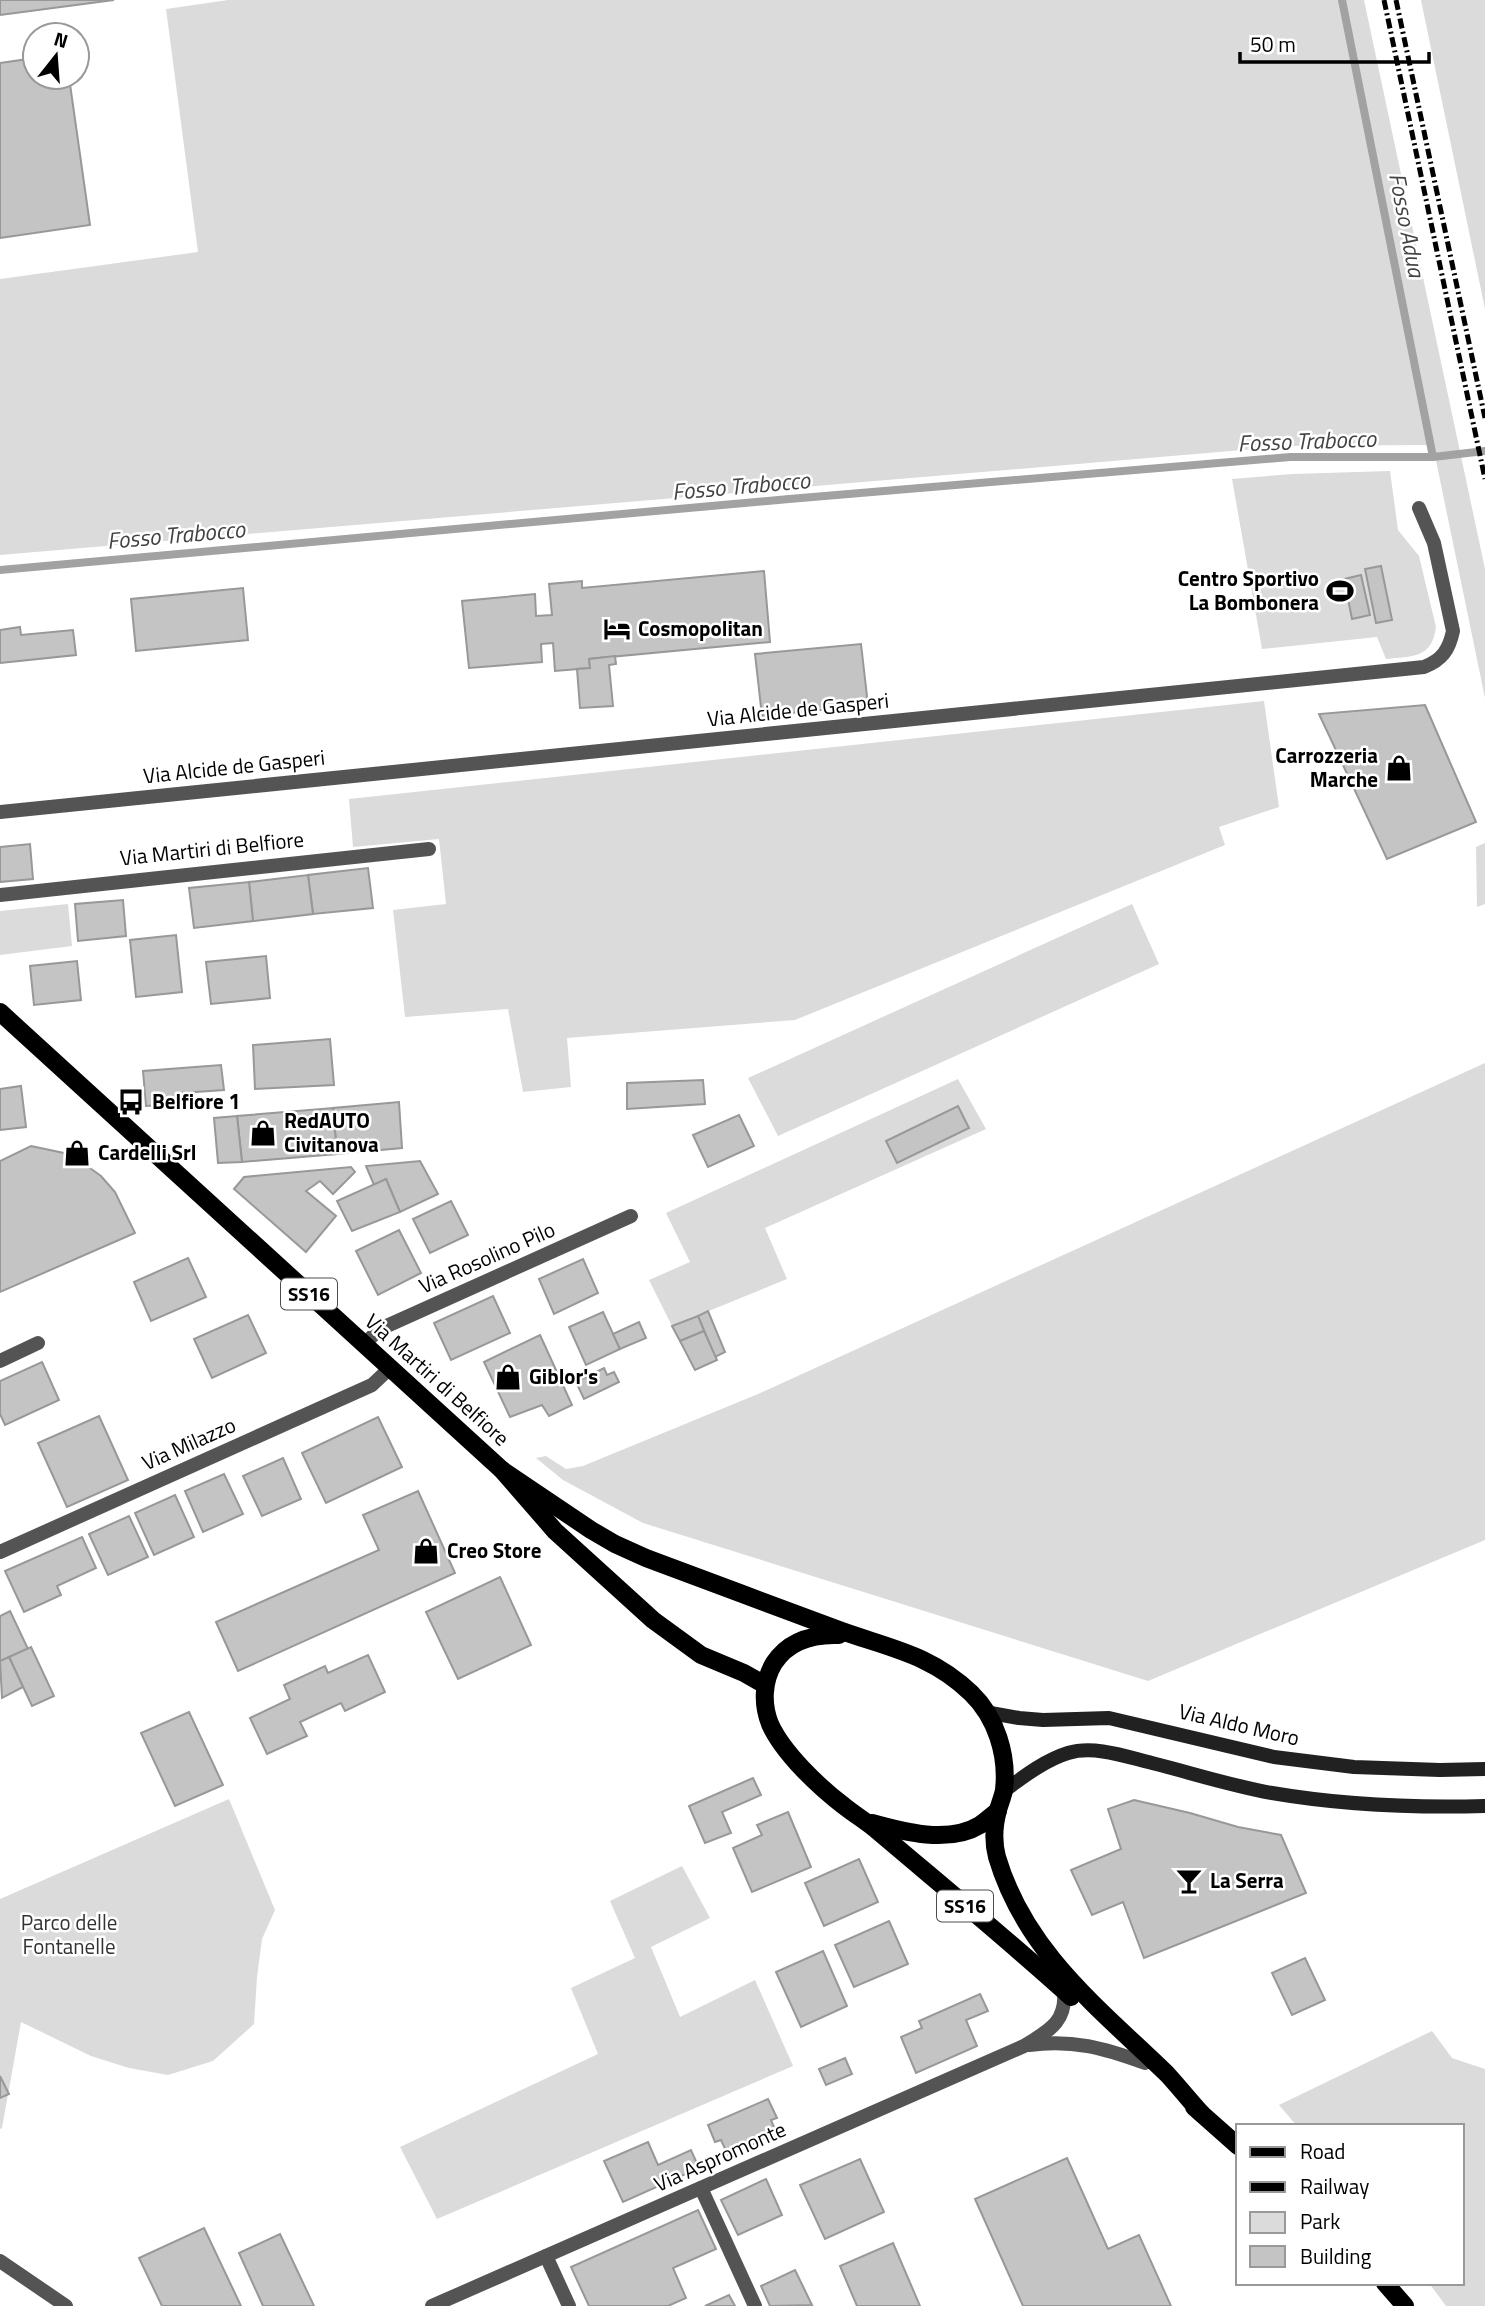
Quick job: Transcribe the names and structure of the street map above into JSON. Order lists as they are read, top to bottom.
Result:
{
  "streets": {
    "main road": ["Via Martiri di Belfiore", "SS16"],
    "street": [
      "Via Alcide de Gasperi",
      "Via Rosolino Pilo",
      "Via Milazzo",
      "Via Aldo Moro",
      "Via Aspromonte"
    ]
  },
  "crossings": [
    ["Via Martiri di Belfiore", "Via Rosolino Pilo"],
    ["Via Martiri di Belfiore", "SS16"],
    ["Via Martiri di Belfiore", "Via Milazzo"],
    ["Via Martiri di Belfiore", "Via Aldo Moro"],
    ["SS16", "Via Aldo Moro"],
    ["SS16", "Via Aspromonte"]
  ],
  "water": ["Fosso Adua", "Fosso Trabocco"],
  "parks": ["Parco delle Fontanelle"],
  "places": {
    "sports": ["Centro Sportivo La Bombonera"],
    "hotel": ["Cosmopolitan"],
    "shop": [
      "Carrozzeria Marche",
      "RedAUTO Civitanova",
      "Cardelli Srl",
      "Giblor's",
      "Creo Store"
    ],
    "bus stop": ["Belfiore 1"],
    "bar": ["La Serra"]
  },
  "legend": [
    "Road",
    "Railway",
    "Park",
    "Building"
  ],
  "scale_bar": "50 m",
  "north": "top"
}
